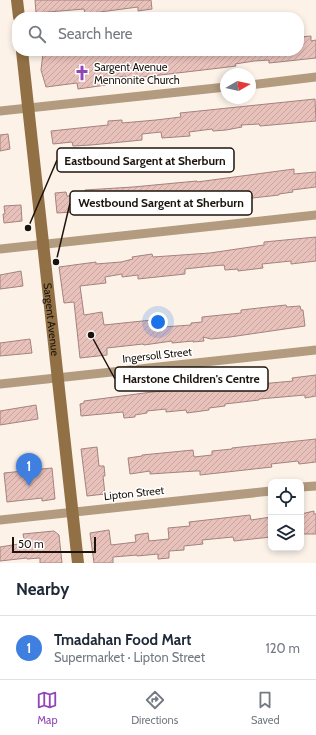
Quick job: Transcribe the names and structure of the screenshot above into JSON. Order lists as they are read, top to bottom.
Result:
{
  "streets": {
    "main road": ["Sargent Avenue"],
    "street": ["Ingersoll Street", "Lipton Street"]
  },
  "crossings": [
    ["Sargent Avenue", "Ingersoll Street"],
    ["Sargent Avenue", "Lipton Street"]
  ],
  "places": {
    "church": ["Sargent Avenue Mennonite Church"],
    "other": ["Eastbound Sargent at Sherburn", "Westbound Sargent at Sherburn", "Harstone Children's Centre"]
  },
  "scale_bar": "50 m",
  "north": "right",
  "page": {
    "search": "Search here",
    "pins": "1",
    "scale": "50 m",
    "heading": "Nearby",
    "list": [
      {
        "mark": "1",
        "name": "Tmadahan Food Mart",
        "note": "Supermarket · Lipton Street",
        "value": "120 m"
      }
    ],
    "nav": ["Map", "Directions", "Saved"]
  }
}
